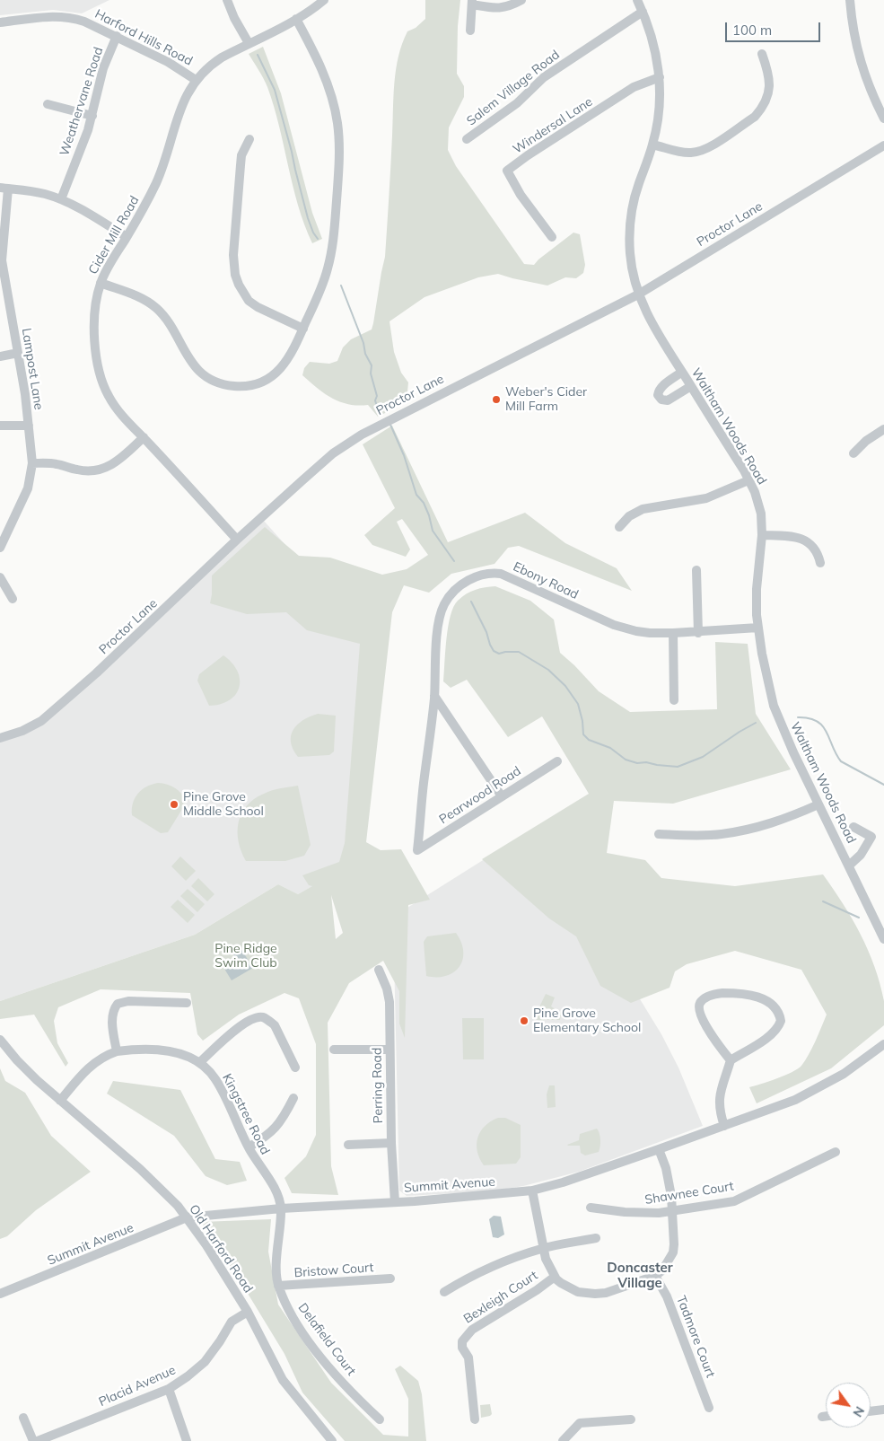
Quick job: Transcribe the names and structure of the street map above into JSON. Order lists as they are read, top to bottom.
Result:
{
  "streets": {
    "street": [
      "Harford Hills Road",
      "Salem Village Road",
      "Weathervane Road",
      "Windersal Lane",
      "Proctor Lane",
      "Cider Mill Road",
      "Lampost Lane",
      "Waltham Woods Road",
      "Ebony Road",
      "Pearwood Road",
      "Perring Road",
      "Kingstree Road",
      "Summit Avenue",
      "Shawnee Court",
      "Old Harford Road",
      "Bristow Court",
      "Bexleigh Court",
      "Tadmore Court",
      "Delafield Court",
      "Placid Avenue"
    ]
  },
  "crossings": [
    ["Harford Hills Road", "Weathervane Road"],
    ["Harford Hills Road", "Cider Mill Road"],
    ["Salem Village Road", "Waltham Woods Road"],
    ["Windersal Lane", "Waltham Woods Road"],
    ["Proctor Lane", "Cider Mill Road"],
    ["Proctor Lane", "Waltham Woods Road"],
    ["Waltham Woods Road", "Ebony Road"],
    ["Ebony Road", "Pearwood Road"],
    ["Perring Road", "Summit Avenue"],
    ["Kingstree Road", "Summit Avenue"],
    ["Kingstree Road", "Old Harford Road"],
    ["Kingstree Road", "Delafield Court"],
    ["Summit Avenue", "Shawnee Court"],
    ["Summit Avenue", "Old Harford Road"],
    ["Summit Avenue", "Bexleigh Court"],
    ["Summit Avenue", "Tadmore Court"],
    ["Summit Avenue", "Delafield Court"],
    ["Shawnee Court", "Bexleigh Court"],
    ["Shawnee Court", "Tadmore Court"],
    ["Old Harford Road", "Placid Avenue"],
    ["Bristow Court", "Delafield Court"],
    ["Bexleigh Court", "Tadmore Court"]
  ],
  "districts": ["Doncaster Village"],
  "parks": ["Pine Ridge Swim Club"],
  "places": ["Weber's Cider Mill Farm", "Pine Grove Middle School", "Pine Grove Elementary School"],
  "scale_bar": "100 m",
  "north": "bottom right"
}
